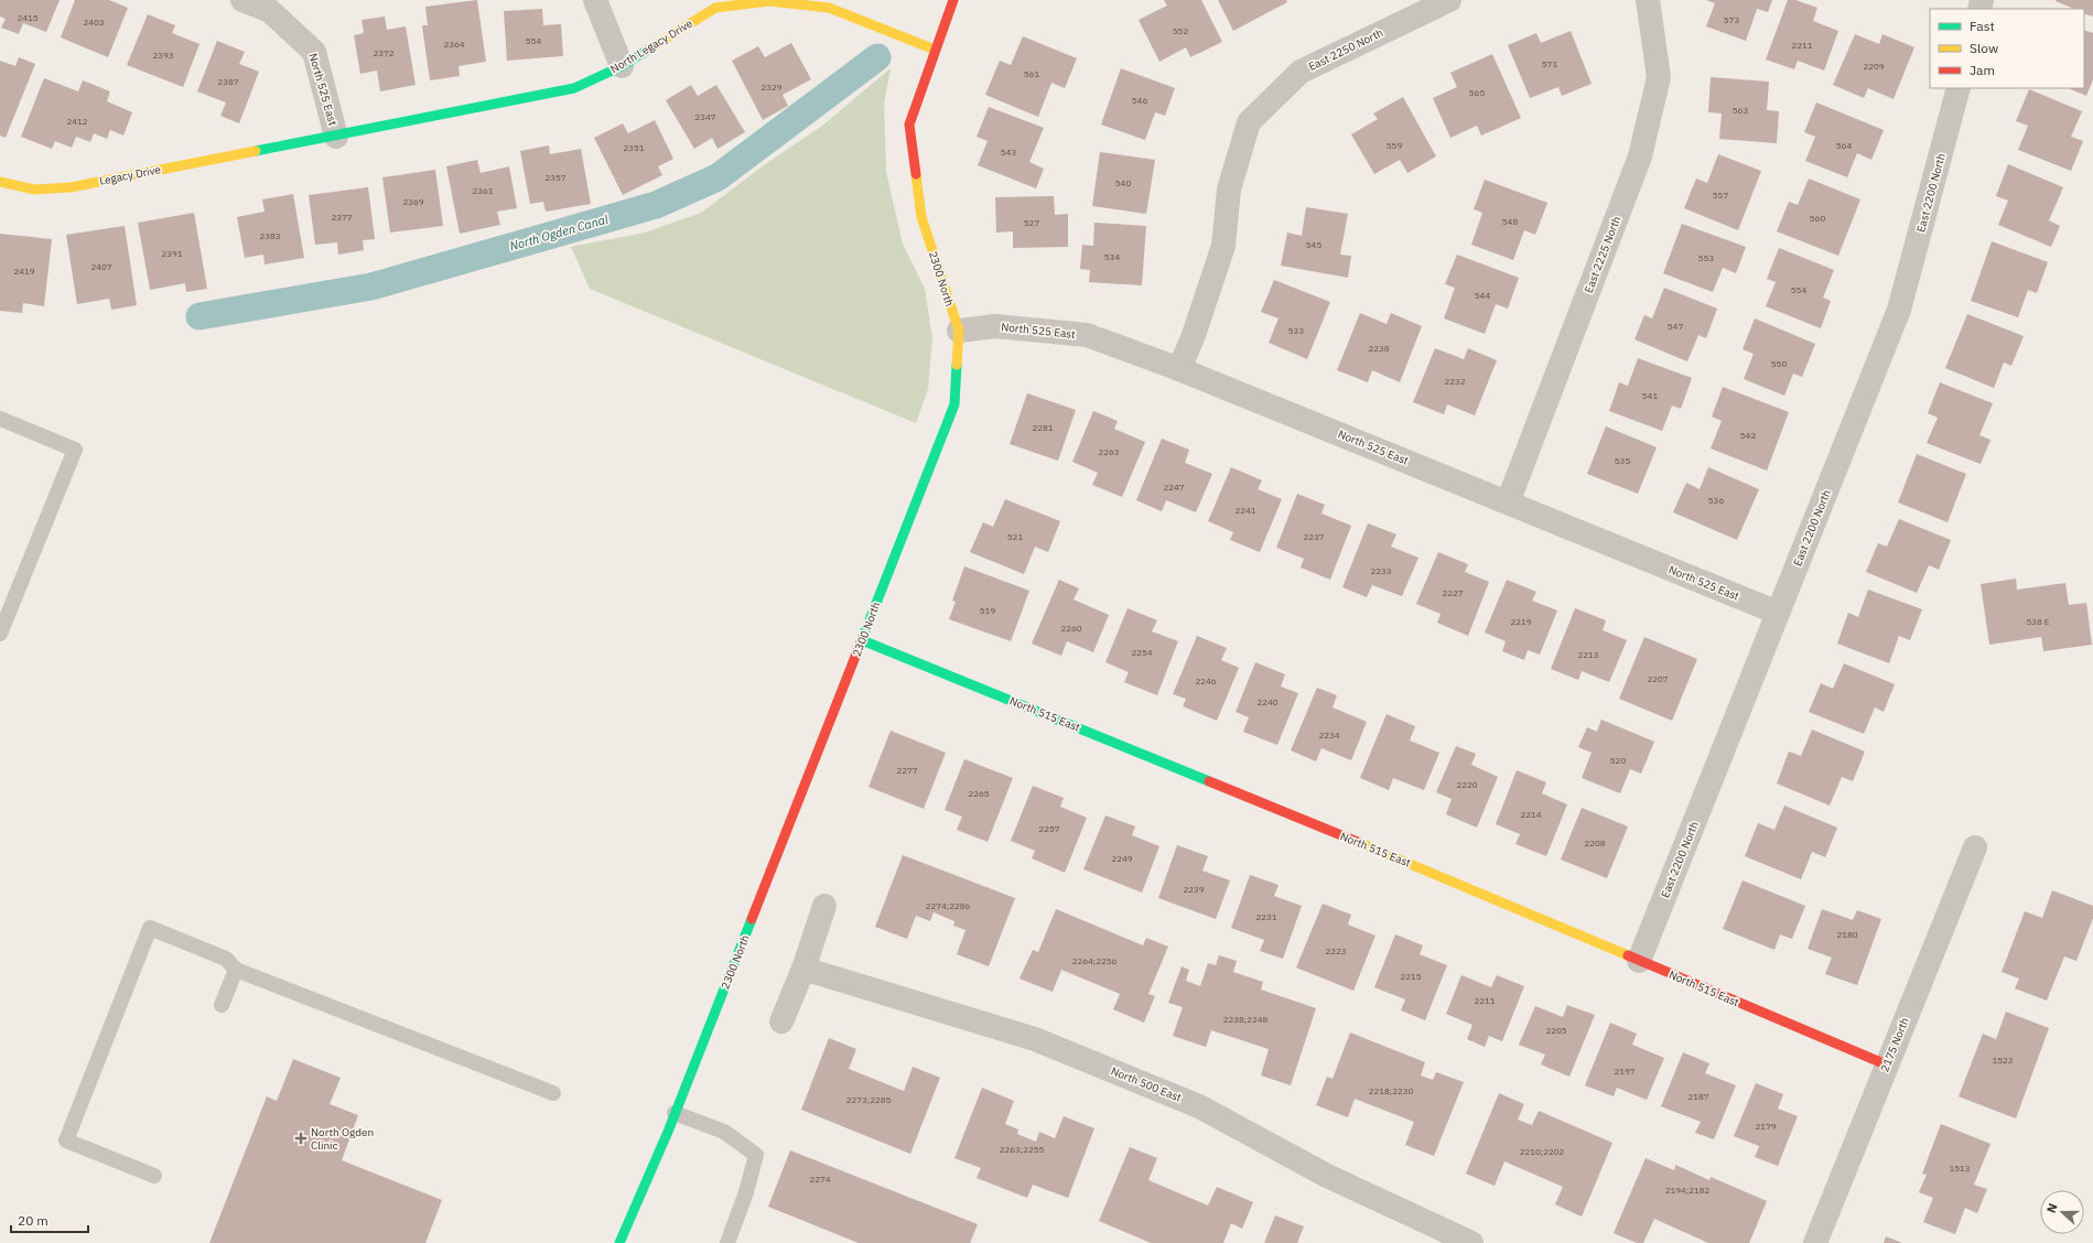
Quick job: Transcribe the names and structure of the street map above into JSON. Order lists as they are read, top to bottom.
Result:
{
  "streets": {
    "street": [
      "North Legacy Drive",
      "East 2250 North",
      "North 525 East",
      "Legacy Drive",
      "East 2200 North",
      "East 2225 North",
      "2300 North",
      "North 515 East",
      "2175 North",
      "North 500 East"
    ]
  },
  "crossings": [
    ["North Legacy Drive", "North 525 East"],
    ["North Legacy Drive", "Legacy Drive"],
    ["North Legacy Drive", "2300 North"],
    ["East 2250 North", "North 525 East"],
    ["North 525 East", "East 2200 North"],
    ["North 525 East", "East 2225 North"],
    ["North 525 East", "2300 North"],
    ["East 2200 North", "North 515 East"],
    ["2300 North", "North 515 East"],
    ["North 515 East", "2175 North"]
  ],
  "water": ["North Ogden Canal"],
  "places": {
    "health": ["North Ogden Clinic"]
  },
  "house_numbers": [
    "2415",
    "573",
    "2403",
    "552",
    "554",
    "2364",
    "2211",
    "2372",
    "2393",
    "571",
    "2209",
    "561",
    "2387",
    "2329",
    "565",
    "546",
    "563",
    "2347",
    "2412",
    "559",
    "564",
    "2351",
    "543",
    "2357",
    "540",
    "2361",
    "557",
    "2369",
    "2377",
    "560",
    "548",
    "527",
    "2383",
    "545",
    "2391",
    "534",
    "553",
    "2407",
    "2419",
    "554",
    "544",
    "547",
    "533",
    "2238",
    "550",
    "2232",
    "541",
    "2281",
    "542",
    "2263",
    "535",
    "2247",
    "536",
    "2241",
    "521",
    "2237",
    "2233",
    "2227",
    "519",
    "2219",
    "538 E",
    "2260",
    "2254",
    "2213",
    "2207",
    "2246",
    "2240",
    "2234",
    "520",
    "2277",
    "2220",
    "2265",
    "2214",
    "2257",
    "2208",
    "2249",
    "2239",
    "2274;2286",
    "2231",
    "2180",
    "2223",
    "2264;2256",
    "2215",
    "2211",
    "2238;2248",
    "2205",
    "1523",
    "2197",
    "2218;2230",
    "2187",
    "2273;2285",
    "2179",
    "2263;2255",
    "2210;2202",
    "1513",
    "2274",
    "2194;2182"
  ],
  "legend": ["Fast", "Slow", "Jam"],
  "scale_bar": "20 m",
  "north": "left"
}
